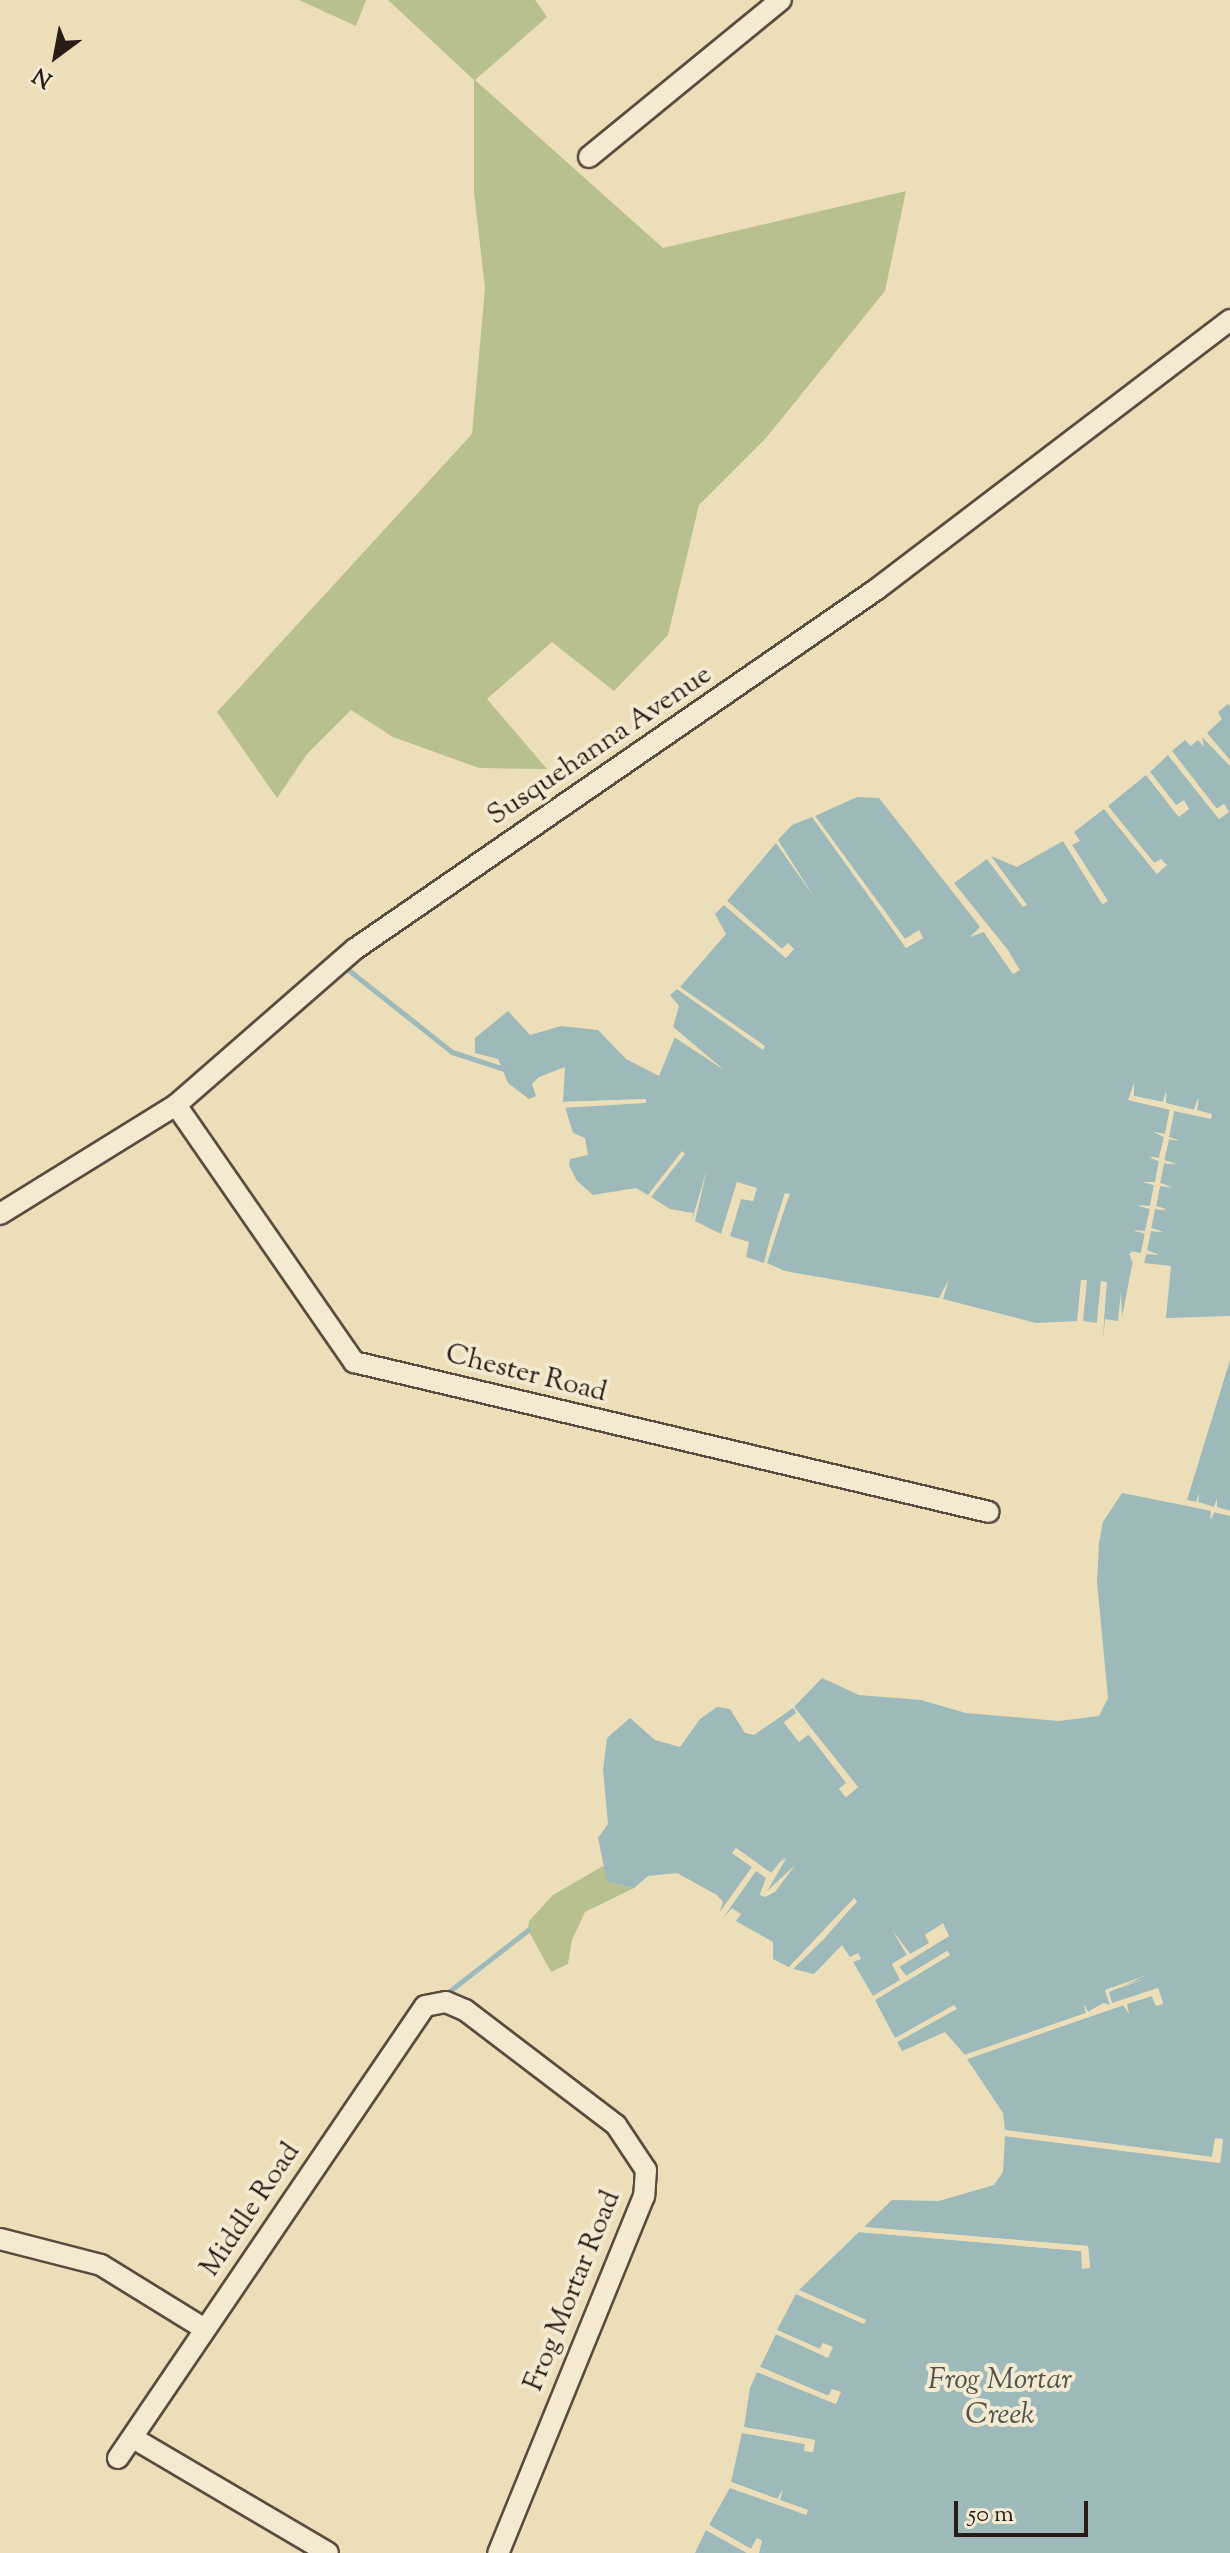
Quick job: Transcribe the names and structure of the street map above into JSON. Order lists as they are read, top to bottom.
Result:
{
  "streets": {
    "street": [
      "Susquehanna Avenue",
      "Chester Road",
      "Middle Road",
      "Frog Mortar Road"
    ]
  },
  "crossings": [
    ["Susquehanna Avenue", "Chester Road"],
    ["Middle Road", "Frog Mortar Road"]
  ],
  "water": ["Frog Mortar Creek"],
  "scale_bar": "50 m",
  "north": "bottom left"
}
